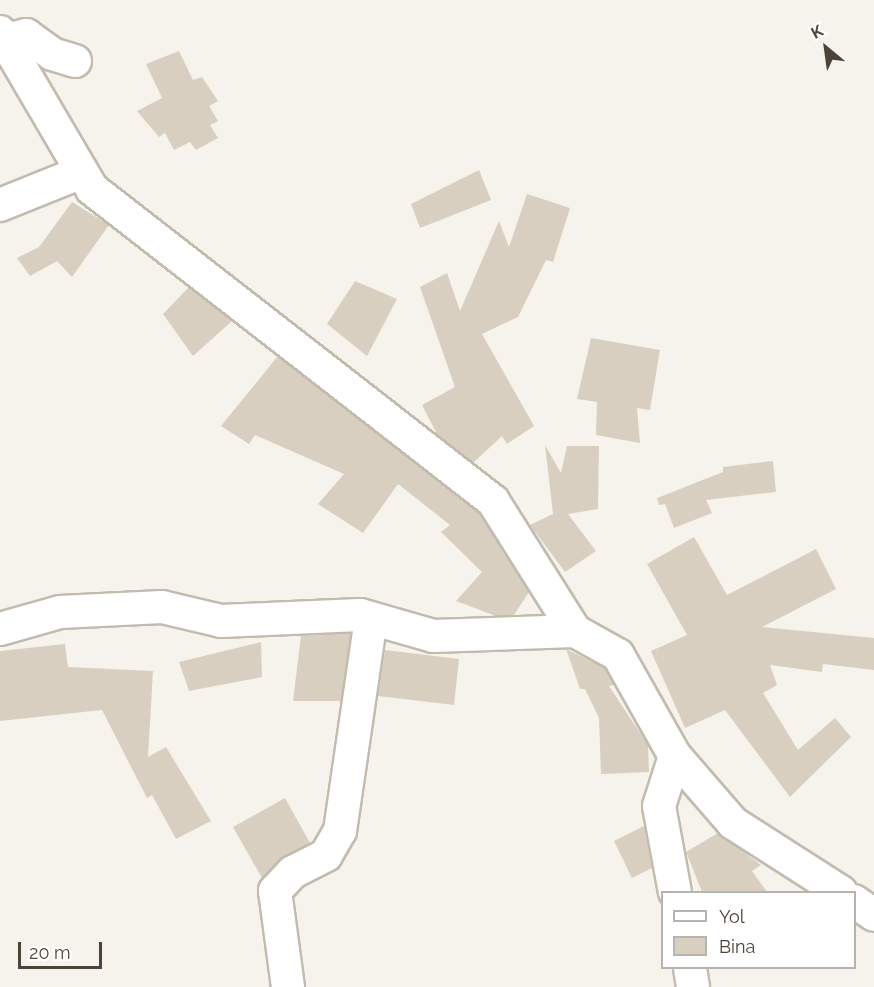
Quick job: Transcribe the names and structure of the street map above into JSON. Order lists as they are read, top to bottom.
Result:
{
  "legend": ["Yol", "Bina"],
  "scale_bar": "20 m",
  "north": "top left"
}
